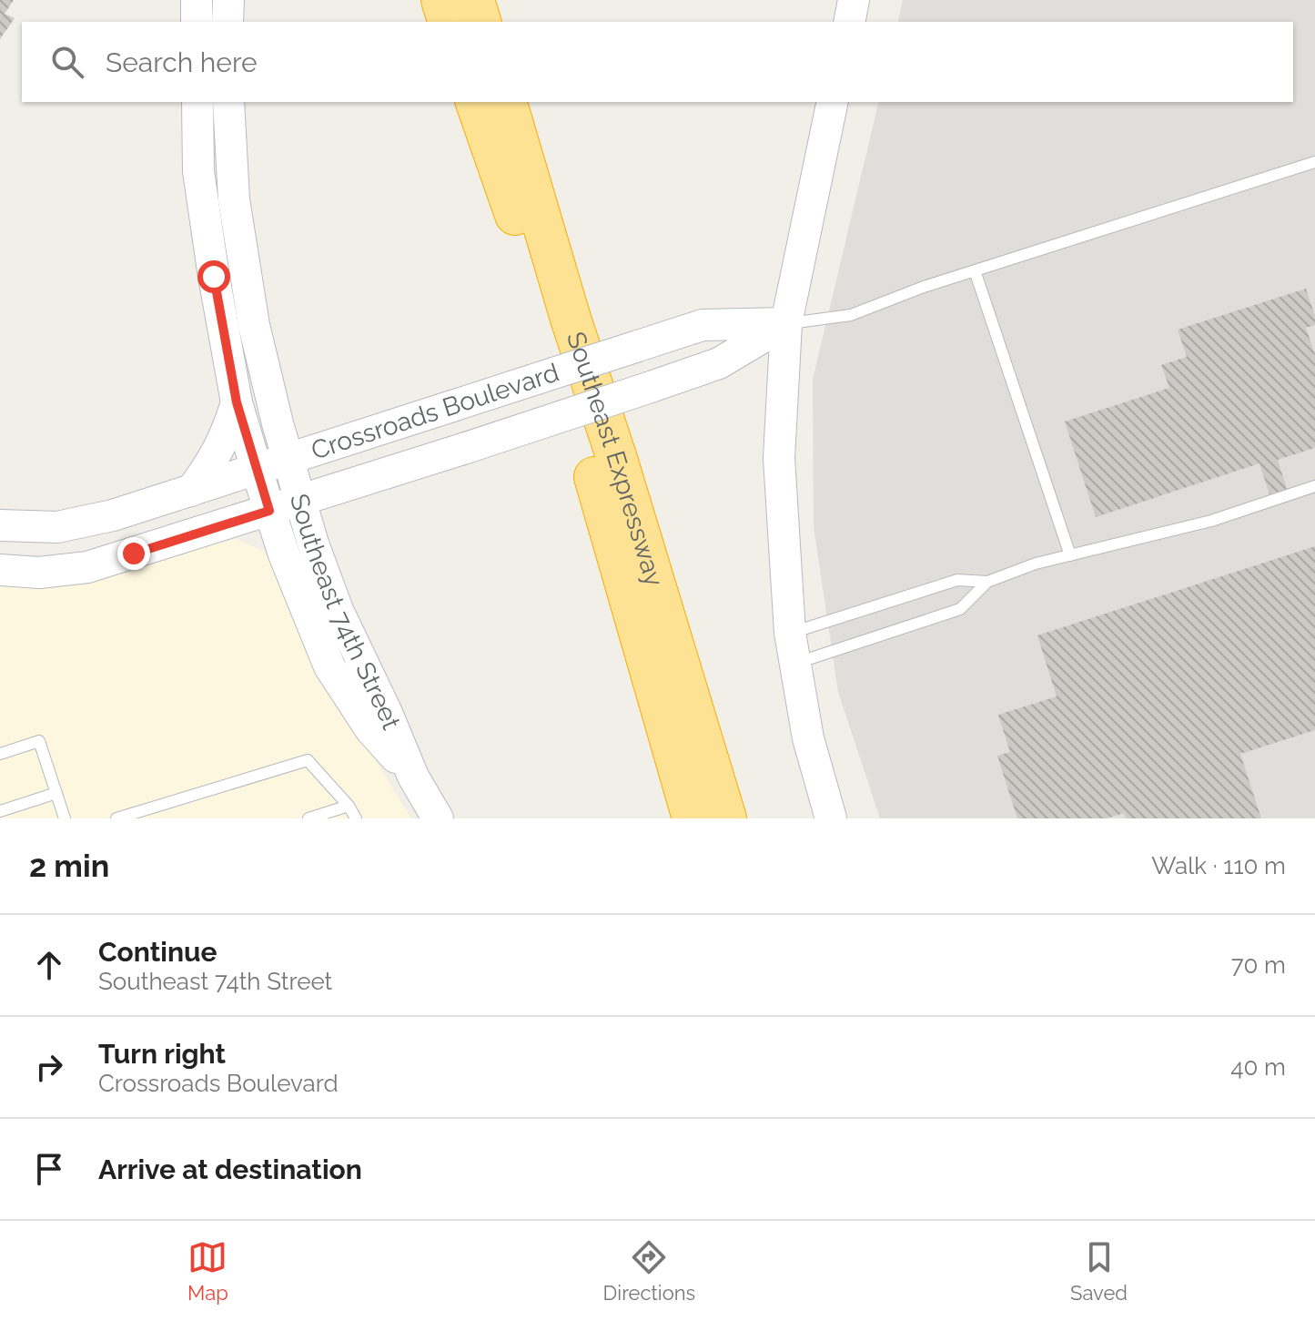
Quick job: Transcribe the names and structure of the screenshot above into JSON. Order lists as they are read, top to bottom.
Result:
{
  "streets": {
    "highway": ["Southeast Expressway"],
    "main road": ["Crossroads Boulevard", "Southeast 74th Street"]
  },
  "crossings": [
    ["Crossroads Boulevard", "Southeast 74th Street"]
  ],
  "page": {
    "search": "Search here",
    "heading": ["2 min", "Walk · 110 m"],
    "list": [
      ["Continue", "Southeast 74th Street", "70 m"],
      ["Turn right", "Crossroads Boulevard", "40 m"],
      "Arrive at destination"
    ],
    "nav": ["Map", "Directions", "Saved"]
  }
}
